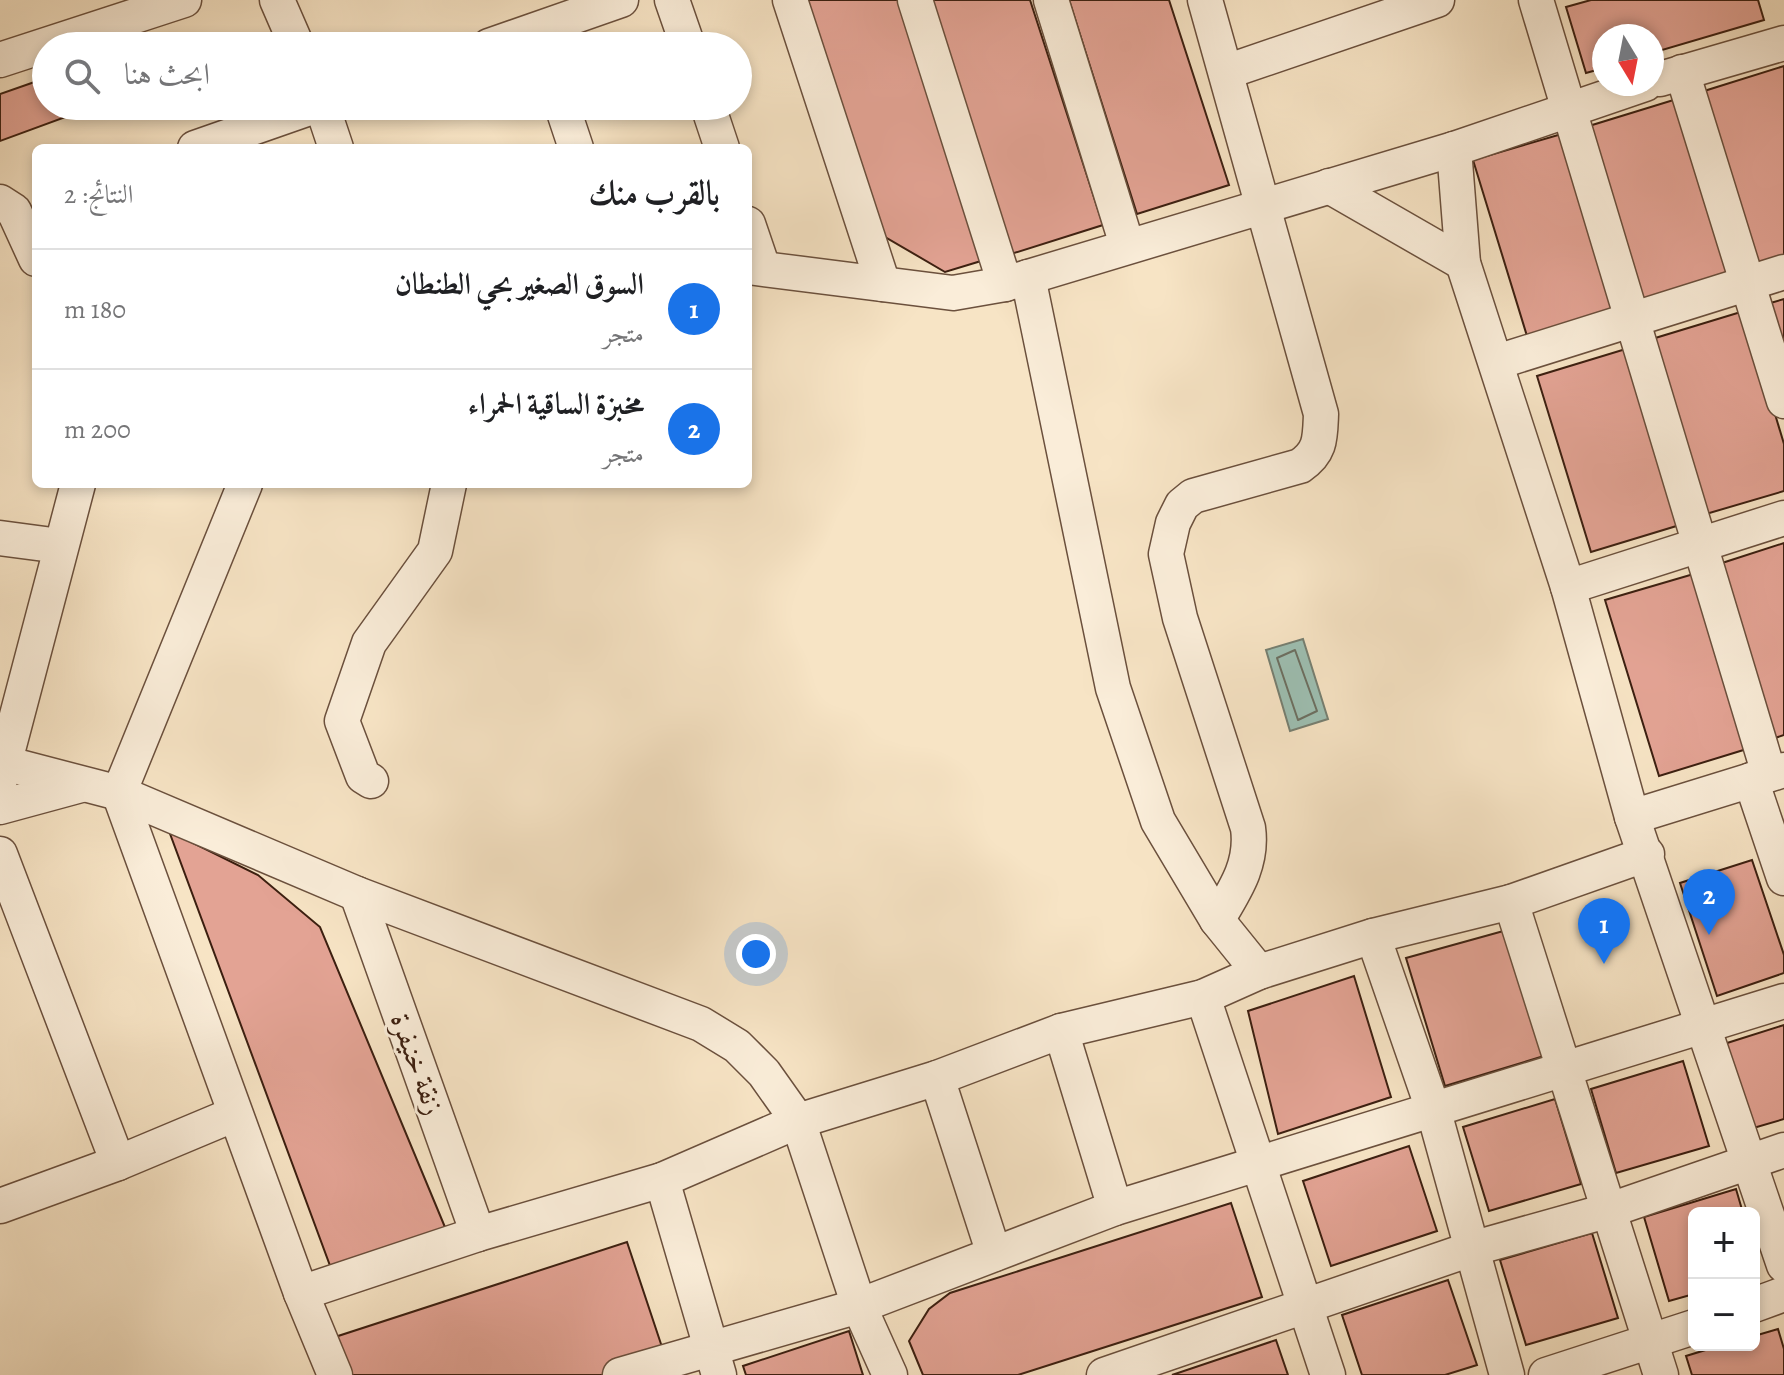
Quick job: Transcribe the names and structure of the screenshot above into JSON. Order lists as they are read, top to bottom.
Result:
{
  "streets": {
    "street": ["زنقة خنيفرة"]
  },
  "north": "bottom",
  "page": {
    "search": "ابحث هنا",
    "heading": ["بالقرب منك", "النتائج: 2"],
    "list": [
      {
        "mark": "1",
        "name": "السوق الصغير بحي الطنطان",
        "note": "متجر",
        "value": "180 m"
      },
      {
        "mark": "2",
        "name": "مخبزة الساقية الحمراء",
        "note": "متجر",
        "value": "200 m"
      }
    ],
    "pins": ["2", "1"],
    "map_buttons": ["+", "−"]
  }
}
